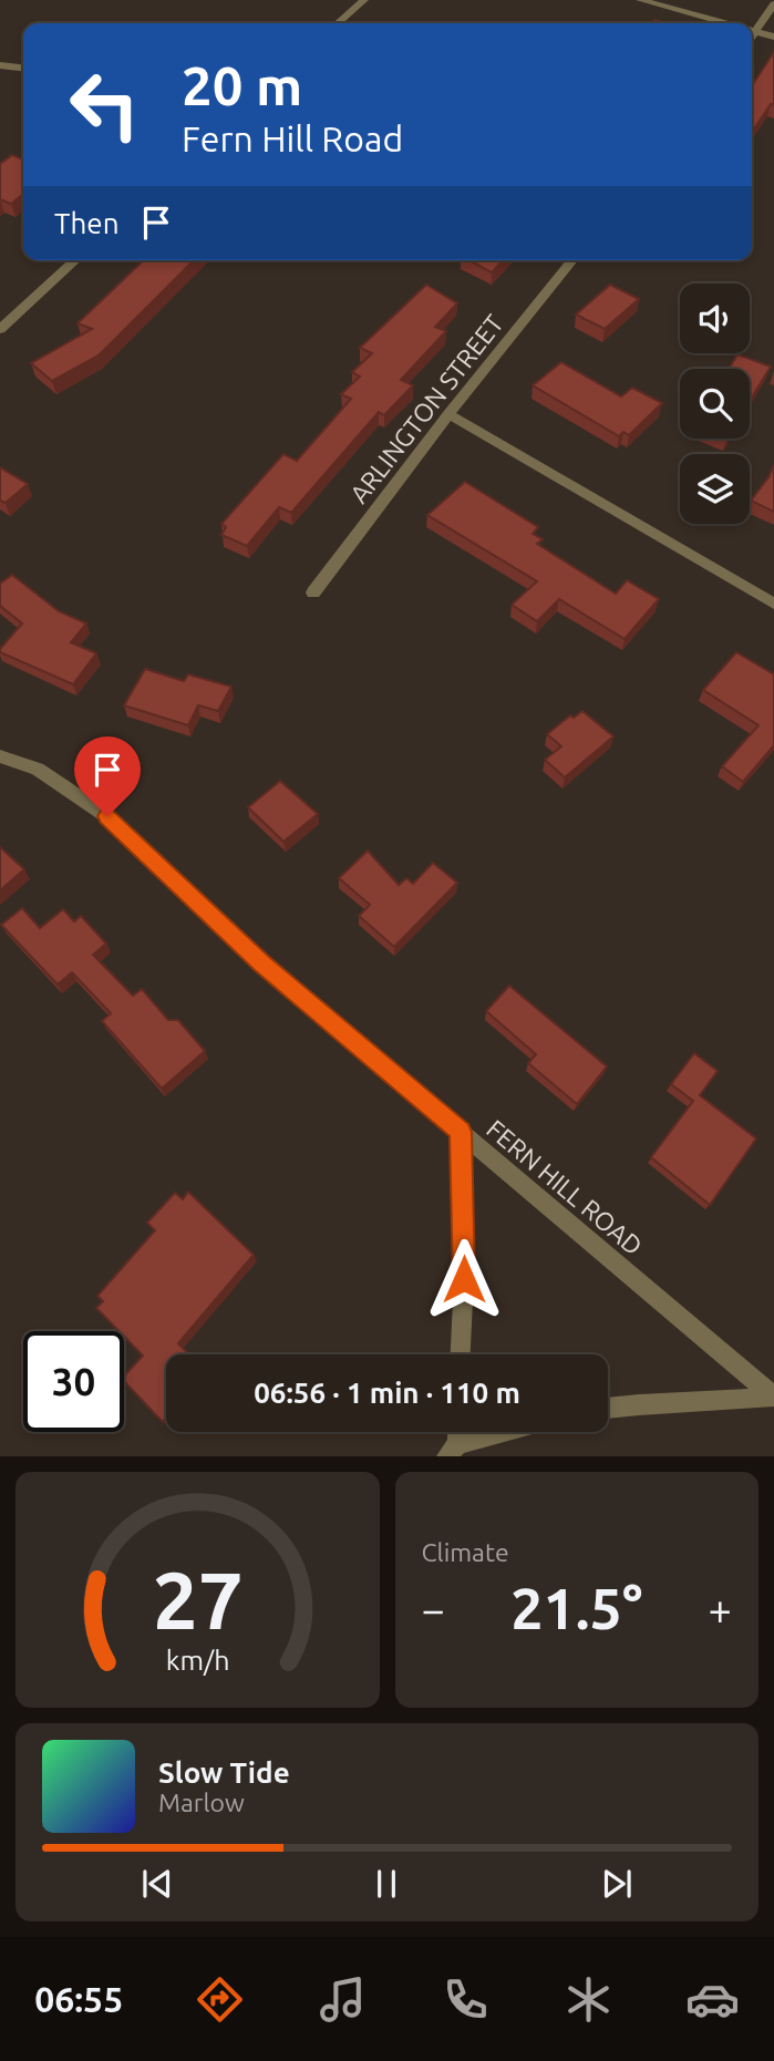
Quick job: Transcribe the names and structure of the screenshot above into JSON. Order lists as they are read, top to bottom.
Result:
{
  "streets": {
    "street": ["ARLINGTON STREET", "FERN HILL ROAD"]
  },
  "page": {
    "turn": ["20 m", "Fern Hill Road"],
    "then": "Then",
    "limit": "30",
    "trip": "06:56 · 1 min · 110 m",
    "tile": "Climate",
    "heat": ["−", "21.5°", "+"],
    "song": ["Slow Tide", "Marlow"],
    "tabs": "06:55",
    "gauge": ["27", "km/h"]
  }
}
